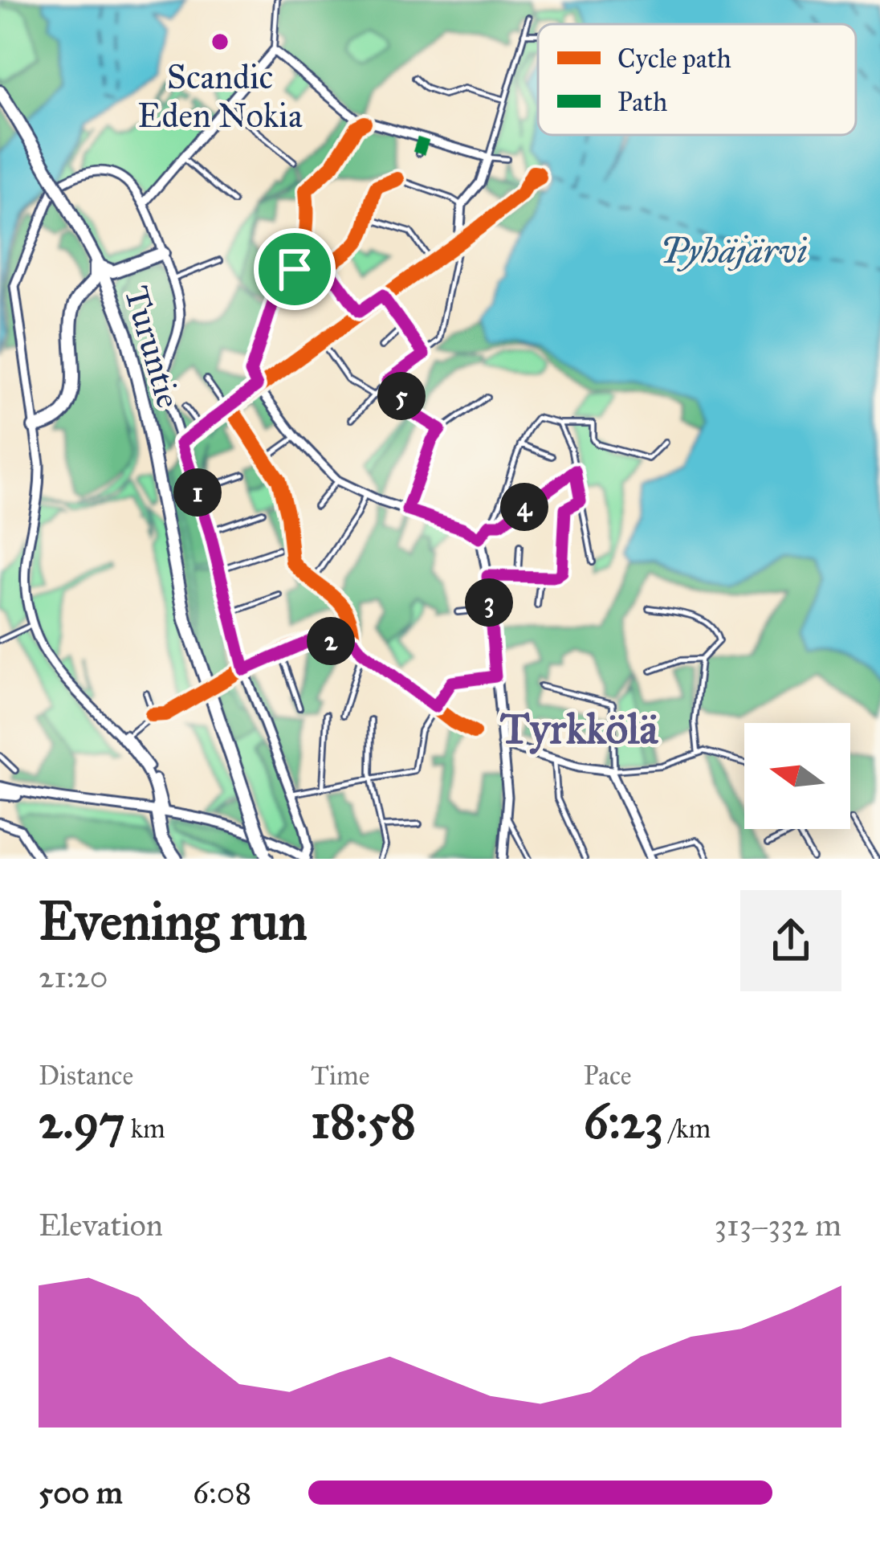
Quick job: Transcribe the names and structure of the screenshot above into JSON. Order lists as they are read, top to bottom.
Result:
{
  "streets": {
    "highway": ["Turuntie"]
  },
  "districts": ["Tyrkkölä"],
  "water": ["Pyhäjärvi"],
  "places": ["Scandic Eden Nokia"],
  "legend": ["Cycle path", "Path"],
  "north": "left",
  "page": {
    "pins": [
      "5",
      "1",
      "4",
      "3",
      "2"
    ],
    "heading": ["Evening run", "21:20"],
    "stats": [
      ["Distance", "2.97 km"],
      ["Time", "18:58"],
      ["Pace", "6:23 /km"]
    ],
    "chart": ["Elevation", "313–332 m"],
    "list": [
      {
        "name": "500 m",
        "note": "6:08"
      }
    ]
  }
}
